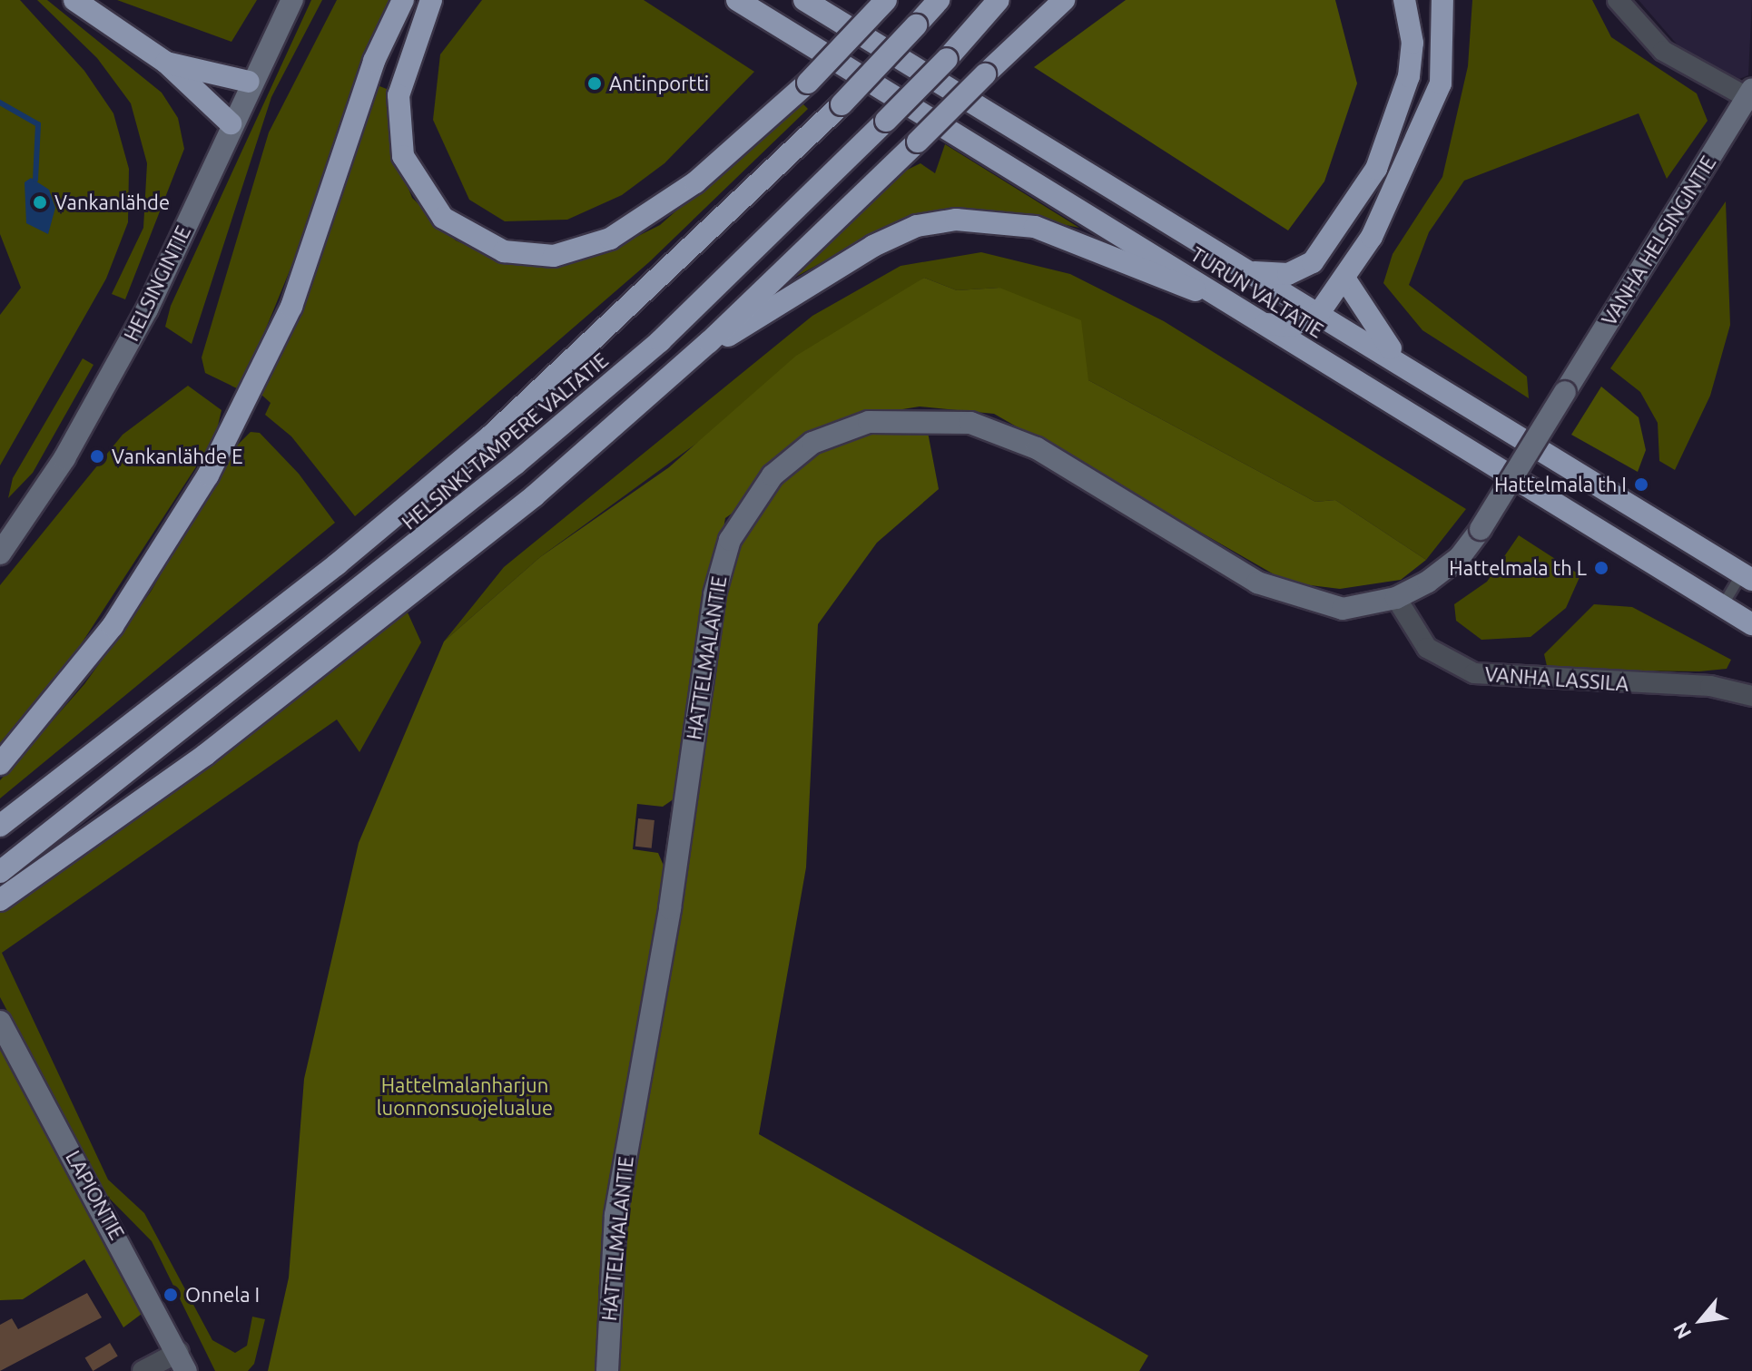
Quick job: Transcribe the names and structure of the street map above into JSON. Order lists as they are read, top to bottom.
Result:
{
  "streets": {
    "highway": ["TURUN VALTATIE", "HELSINKI-TAMPERE VALTATIE"],
    "street": [
      "VANHA HELSINGINTIE",
      "HELSINGINTIE",
      "HATTELMALANTIE",
      "VANHA LASSILA",
      "LAPIONTIE"
    ]
  },
  "crossings": [
    ["VANHA HELSINGINTIE", "HATTELMALANTIE"],
    ["HATTELMALANTIE", "VANHA LASSILA"]
  ],
  "parks": ["Hattelmalanharjun luonnonsuojelualue"],
  "places": [
    "Antinportti",
    "Vankanlähde",
    "Vankanlähde E",
    "Hattelmala th I",
    "Hattelmala th L",
    "Onnela I"
  ],
  "north": "bottom left"
}
